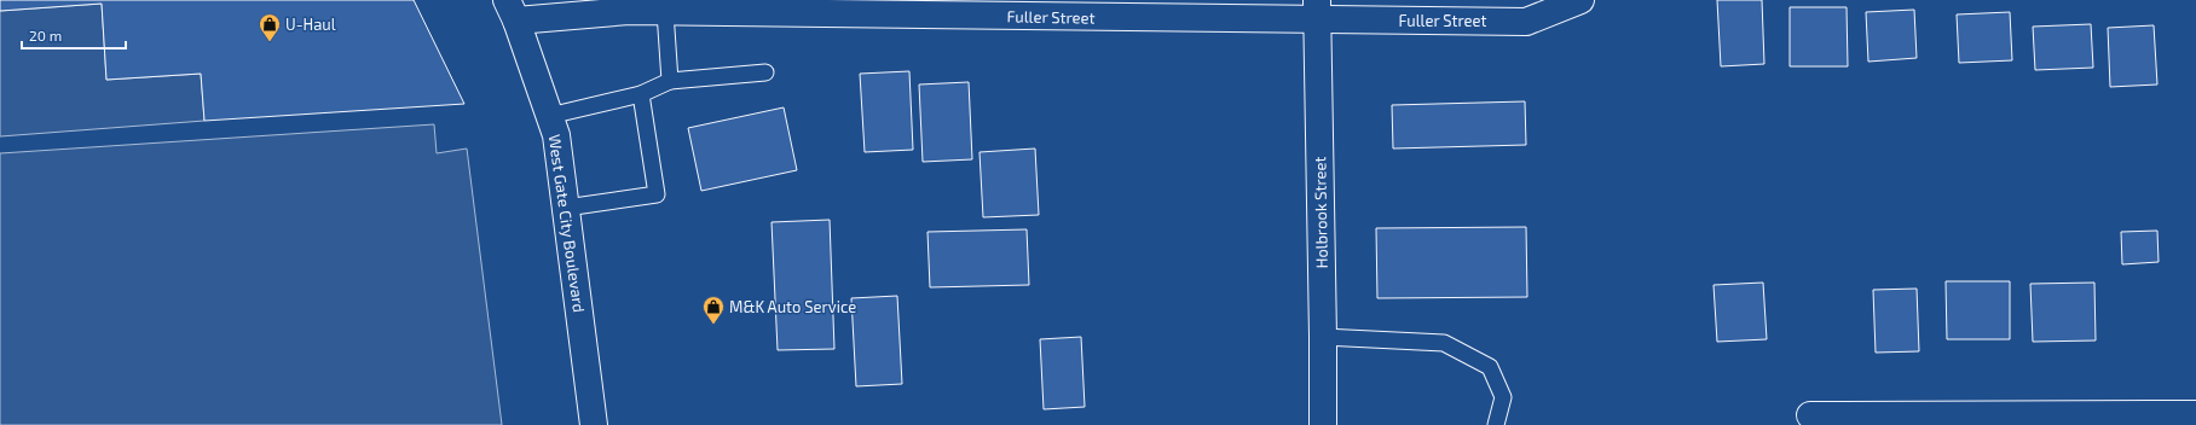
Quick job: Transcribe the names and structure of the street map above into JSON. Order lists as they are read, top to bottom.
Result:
{
  "streets": {
    "street": ["Fuller Street", "Holbrook Street", "West Gate City Boulevard"]
  },
  "crossings": [
    ["Fuller Street", "Holbrook Street"],
    ["Fuller Street", "West Gate City Boulevard"]
  ],
  "places": {
    "shop": ["U-Haul", "M&K Auto Service"]
  },
  "scale_bar": "20 m"
}
